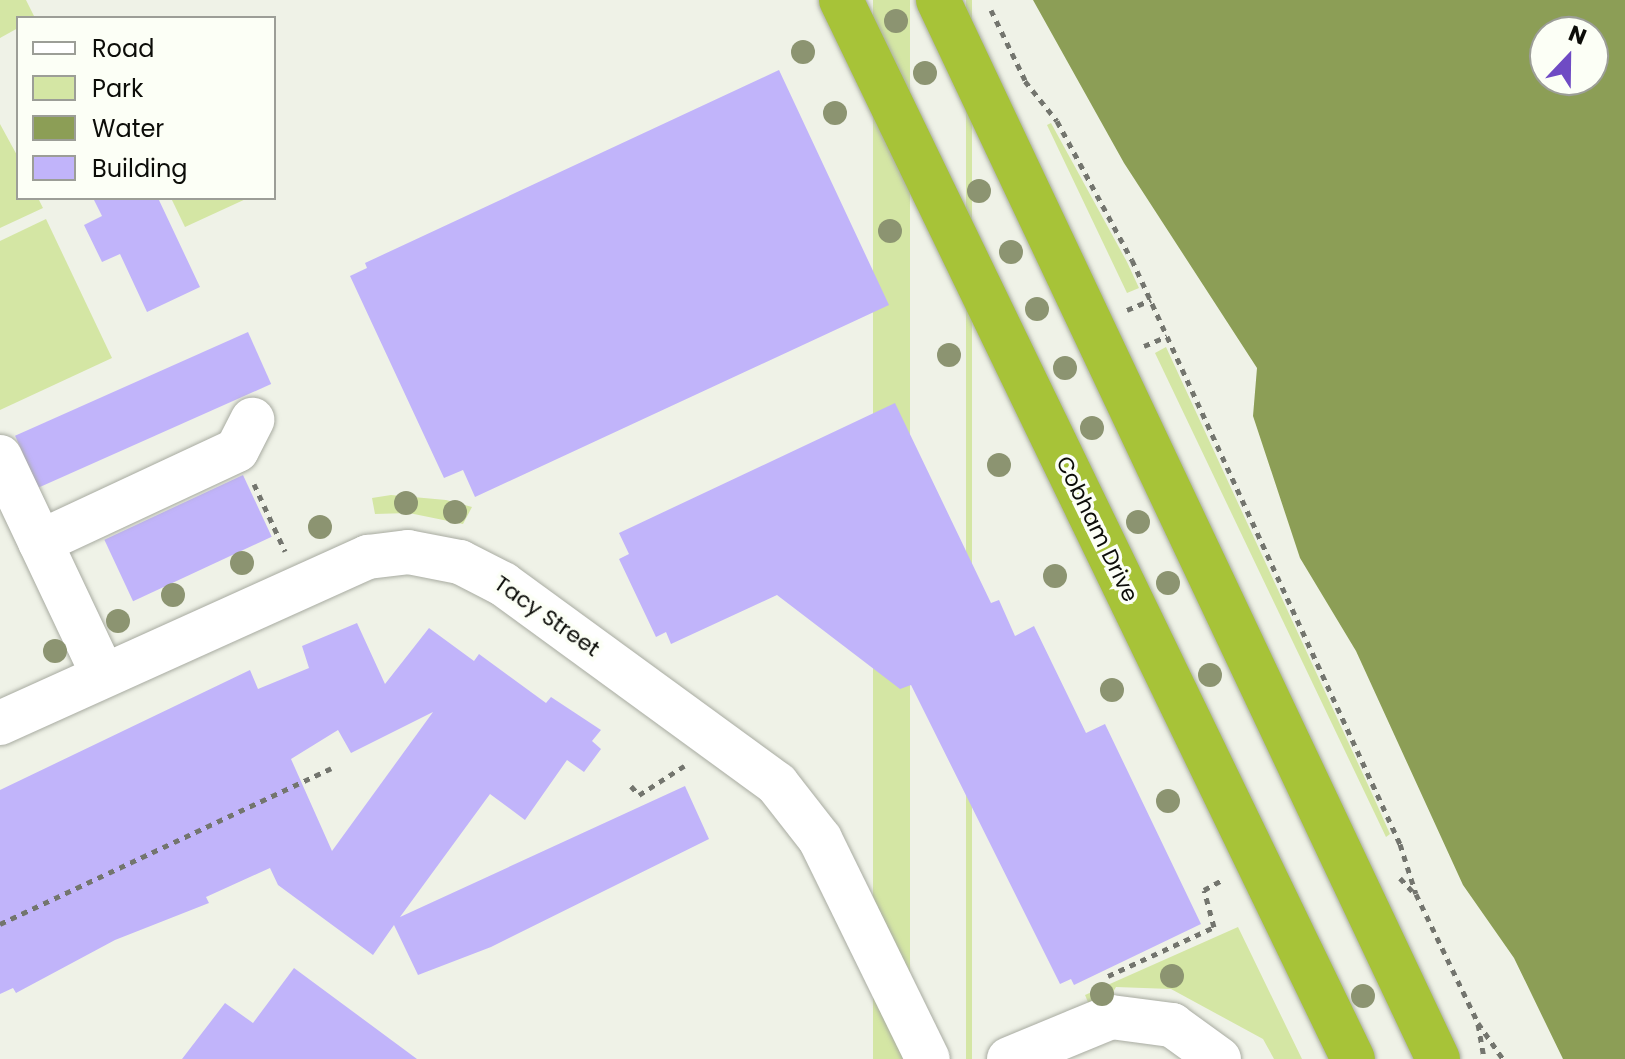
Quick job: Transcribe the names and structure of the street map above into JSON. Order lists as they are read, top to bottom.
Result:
{
  "streets": {
    "highway": ["Cobham Drive"],
    "street": ["Tacy Street"]
  },
  "legend": [
    "Road",
    "Park",
    "Water",
    "Building"
  ],
  "north": "top"
}
